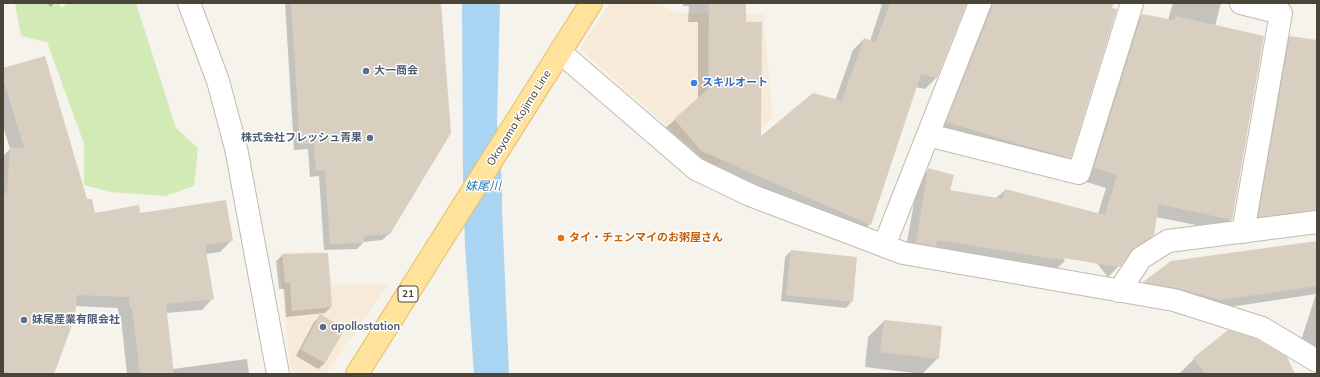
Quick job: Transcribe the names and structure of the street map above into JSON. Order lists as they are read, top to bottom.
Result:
{
  "streets": {
    "main road": ["Okayama Kojima Line", "21"]
  },
  "water": ["妹尾川"],
  "places": [
    "大一商会",
    "スキルオート",
    "株式会社フレッシュ青果",
    "タイ・チェンマイのお粥屋さん",
    "妹尾産業有限会社",
    "apollostation"
  ]
}
